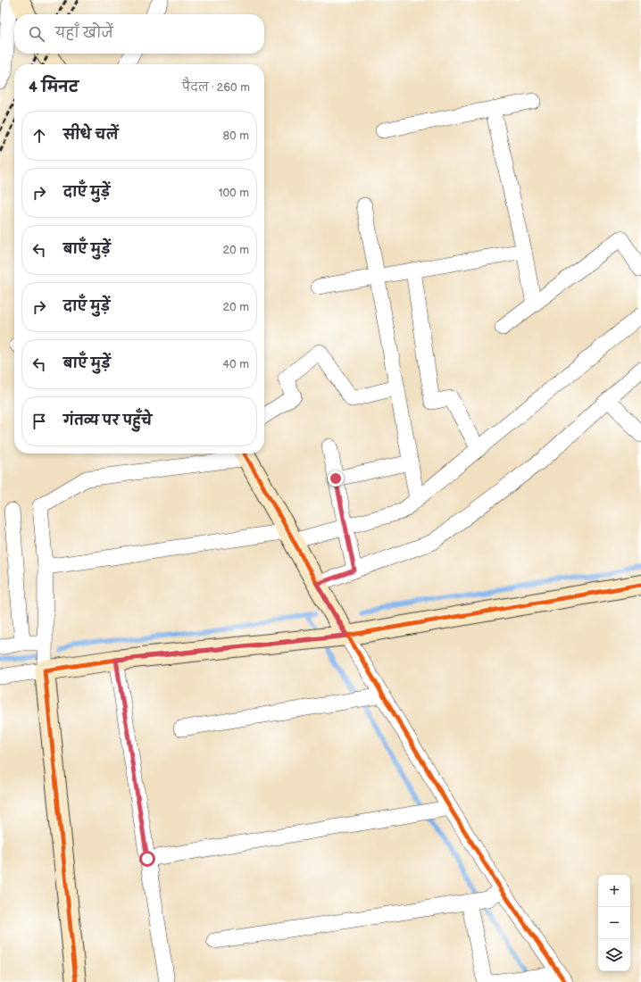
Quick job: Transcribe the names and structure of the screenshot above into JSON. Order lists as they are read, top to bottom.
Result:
{
  "page": {
    "search": "यहाँ खोजें",
    "heading": ["4 मिनट", "पैदल · 260 m"],
    "list": [
      ["सीधे चलें", "80 m"],
      ["दाएँ मुड़ें", "100 m"],
      ["बाएँ मुड़ें", "20 m"],
      ["दाएँ मुड़ें", "20 m"],
      ["बाएँ मुड़ें", "40 m"],
      "गंतव्य पर पहुँचे"
    ],
    "map_buttons": ["+", "−"]
  }
}
